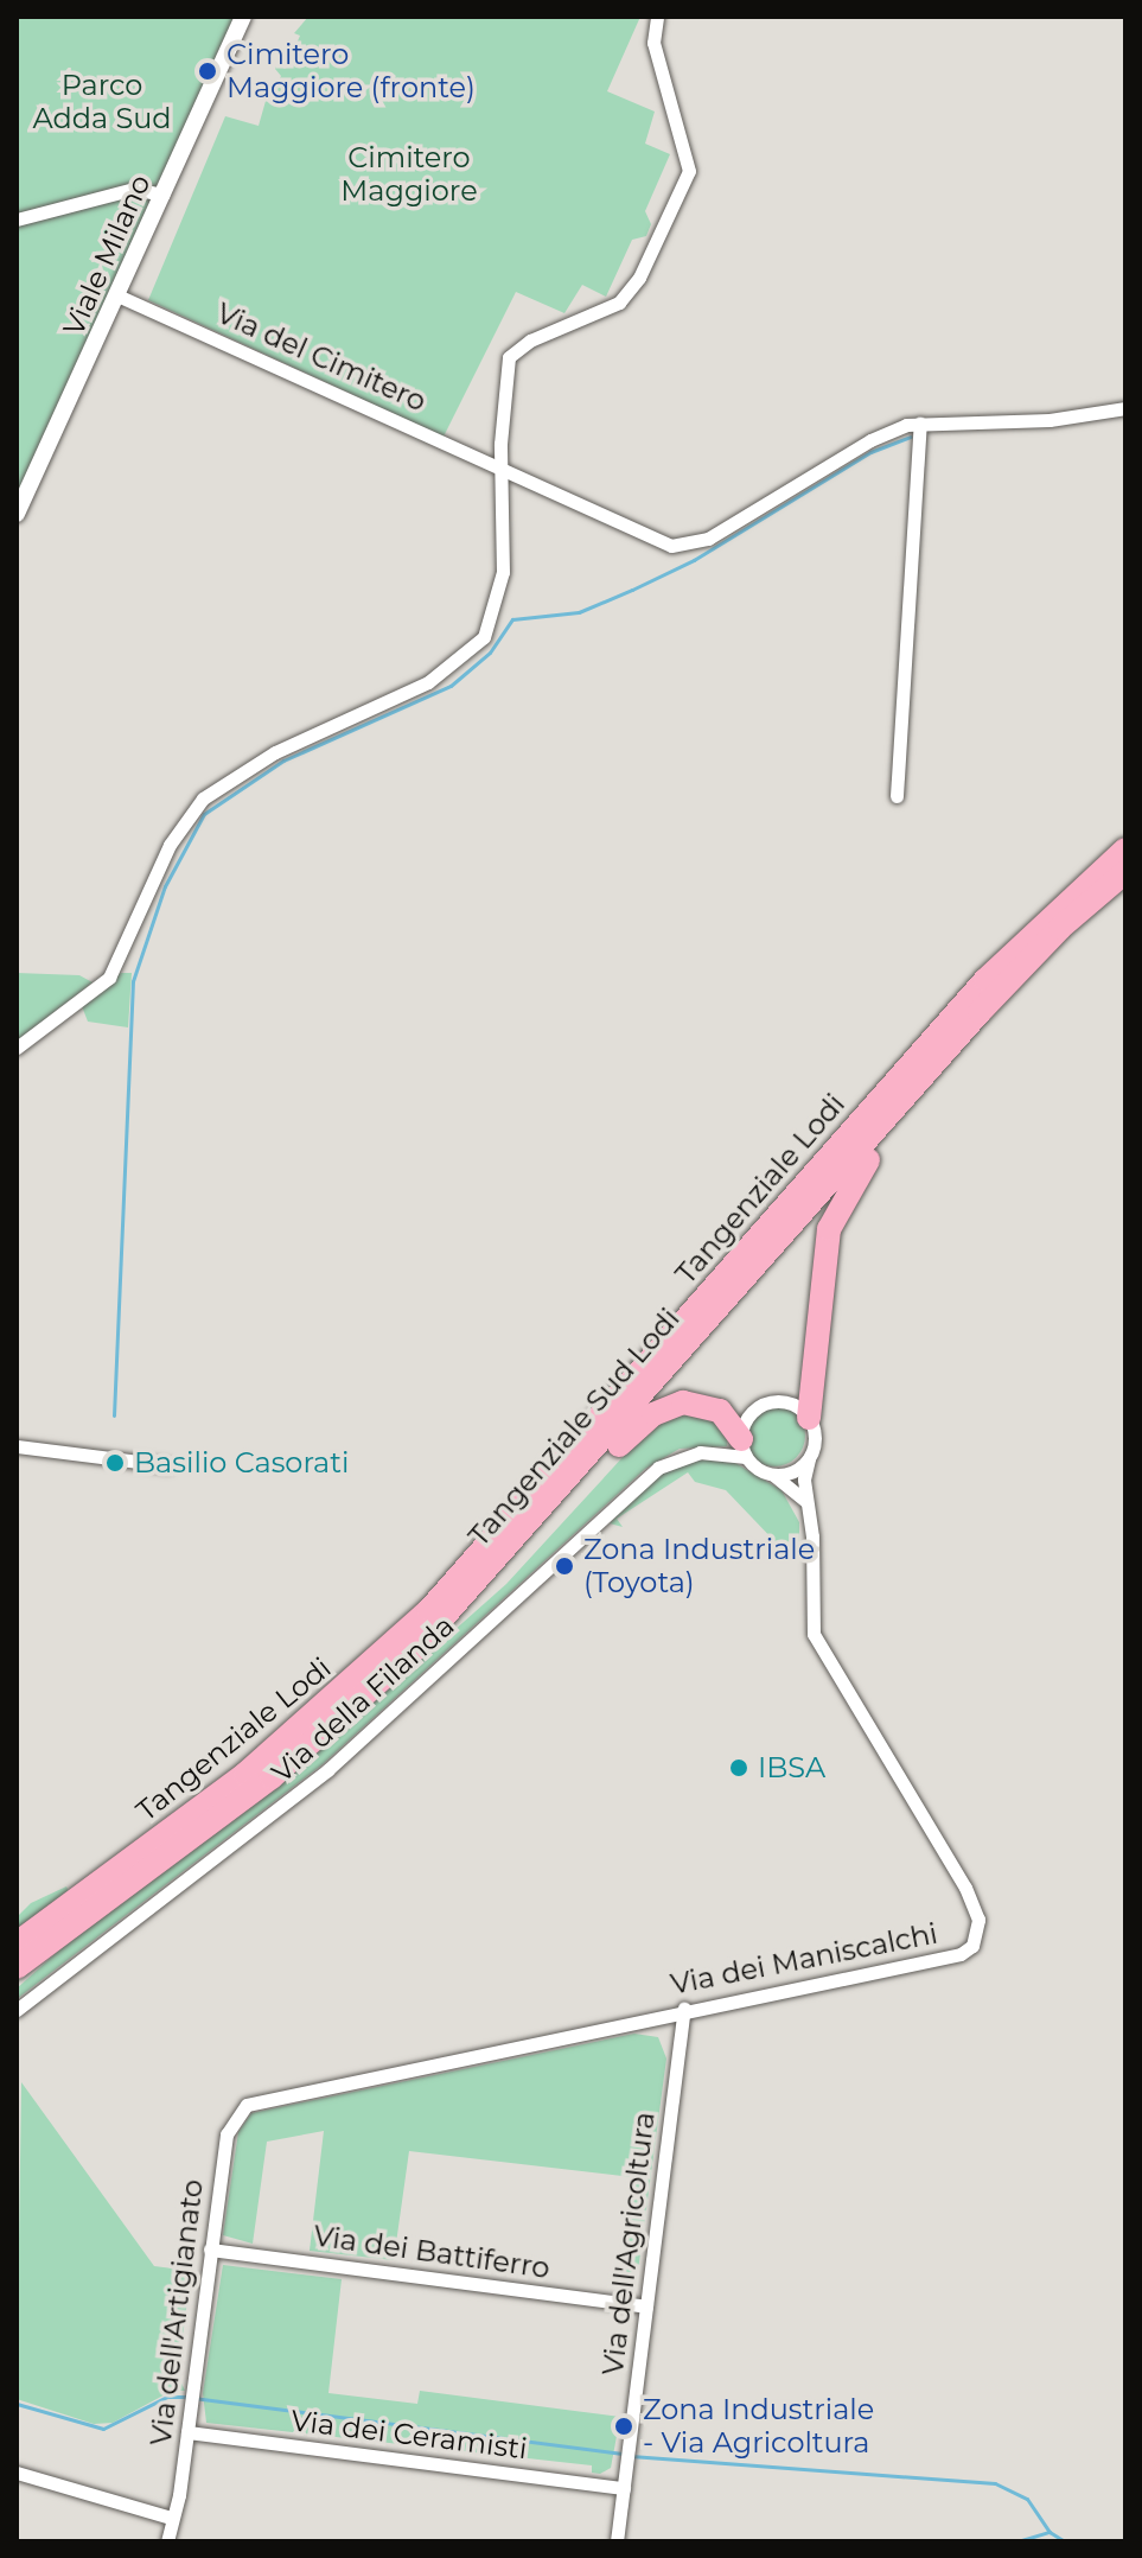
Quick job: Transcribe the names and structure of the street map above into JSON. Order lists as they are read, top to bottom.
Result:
{
  "streets": {
    "highway": ["Tangenziale Lodi", "Tangenziale Sud Lodi"],
    "street": [
      "Viale Milano",
      "Via del Cimitero",
      "Via della Filanda",
      "Via dei Maniscalchi",
      "Via dell'Agricoltura",
      "Via dei Battiferro",
      "Via dell'Artigianato",
      "Via dei Ceramisti"
    ]
  },
  "crossings": [
    ["Viale Milano", "Via del Cimitero"],
    ["Via dei Maniscalchi", "Via dell'Agricoltura"],
    ["Via dei Maniscalchi", "Via dell'Artigianato"],
    ["Via dell'Agricoltura", "Via dei Battiferro"],
    ["Via dell'Agricoltura", "Via dei Ceramisti"],
    ["Via dei Battiferro", "Via dell'Artigianato"],
    ["Via dell'Artigianato", "Via dei Ceramisti"]
  ],
  "parks": ["Parco Adda Sud", "Cimitero Maggiore"],
  "places": [
    "Cimitero Maggiore (fronte)",
    "Basilio Casorati",
    "Zona Industriale (Toyota)",
    "IBSA",
    "Zona Industriale - Via Agricoltura"
  ]
}
